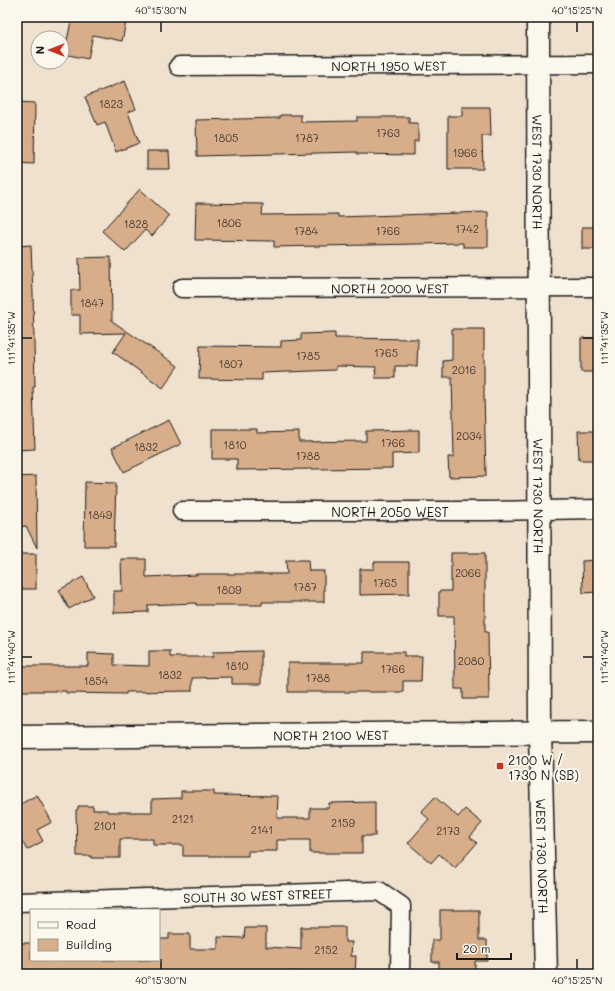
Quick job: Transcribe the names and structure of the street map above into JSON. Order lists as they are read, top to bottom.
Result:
{
  "streets": {
    "street": [
      "NORTH 1950 WEST",
      "WEST 1730 NORTH",
      "NORTH 2000 WEST",
      "NORTH 2050 WEST",
      "NORTH 2100 WEST",
      "SOUTH 30 WEST STREET"
    ]
  },
  "crossings": [
    ["NORTH 1950 WEST", "WEST 1730 NORTH"],
    ["WEST 1730 NORTH", "NORTH 2000 WEST"],
    ["WEST 1730 NORTH", "NORTH 2050 WEST"],
    ["WEST 1730 NORTH", "NORTH 2100 WEST"]
  ],
  "places": {
    "transit": ["2100 W / 1730 N (SB)"]
  },
  "house_numbers": [
    "1823",
    "1763",
    "1805",
    "1787",
    "1966",
    "1806",
    "1828",
    "1742",
    "1784",
    "1766",
    "1847",
    "1765",
    "1785",
    "1807",
    "2016",
    "2034",
    "1766",
    "1810",
    "1832",
    "1788",
    "1849",
    "2066",
    "1765",
    "1787",
    "1809",
    "2080",
    "1810",
    "1766",
    "1832",
    "1788",
    "1854",
    "2121",
    "2159",
    "2101",
    "2141",
    "2173",
    "2152"
  ],
  "legend": ["Road", "Building"],
  "scale_bar": "20 m",
  "north": "left",
  "coordinates": [
    "40°15'30\"N",
    "40°15'25\"N",
    "111°41'35\"W",
    "111°41'40\"W"
  ]
}
